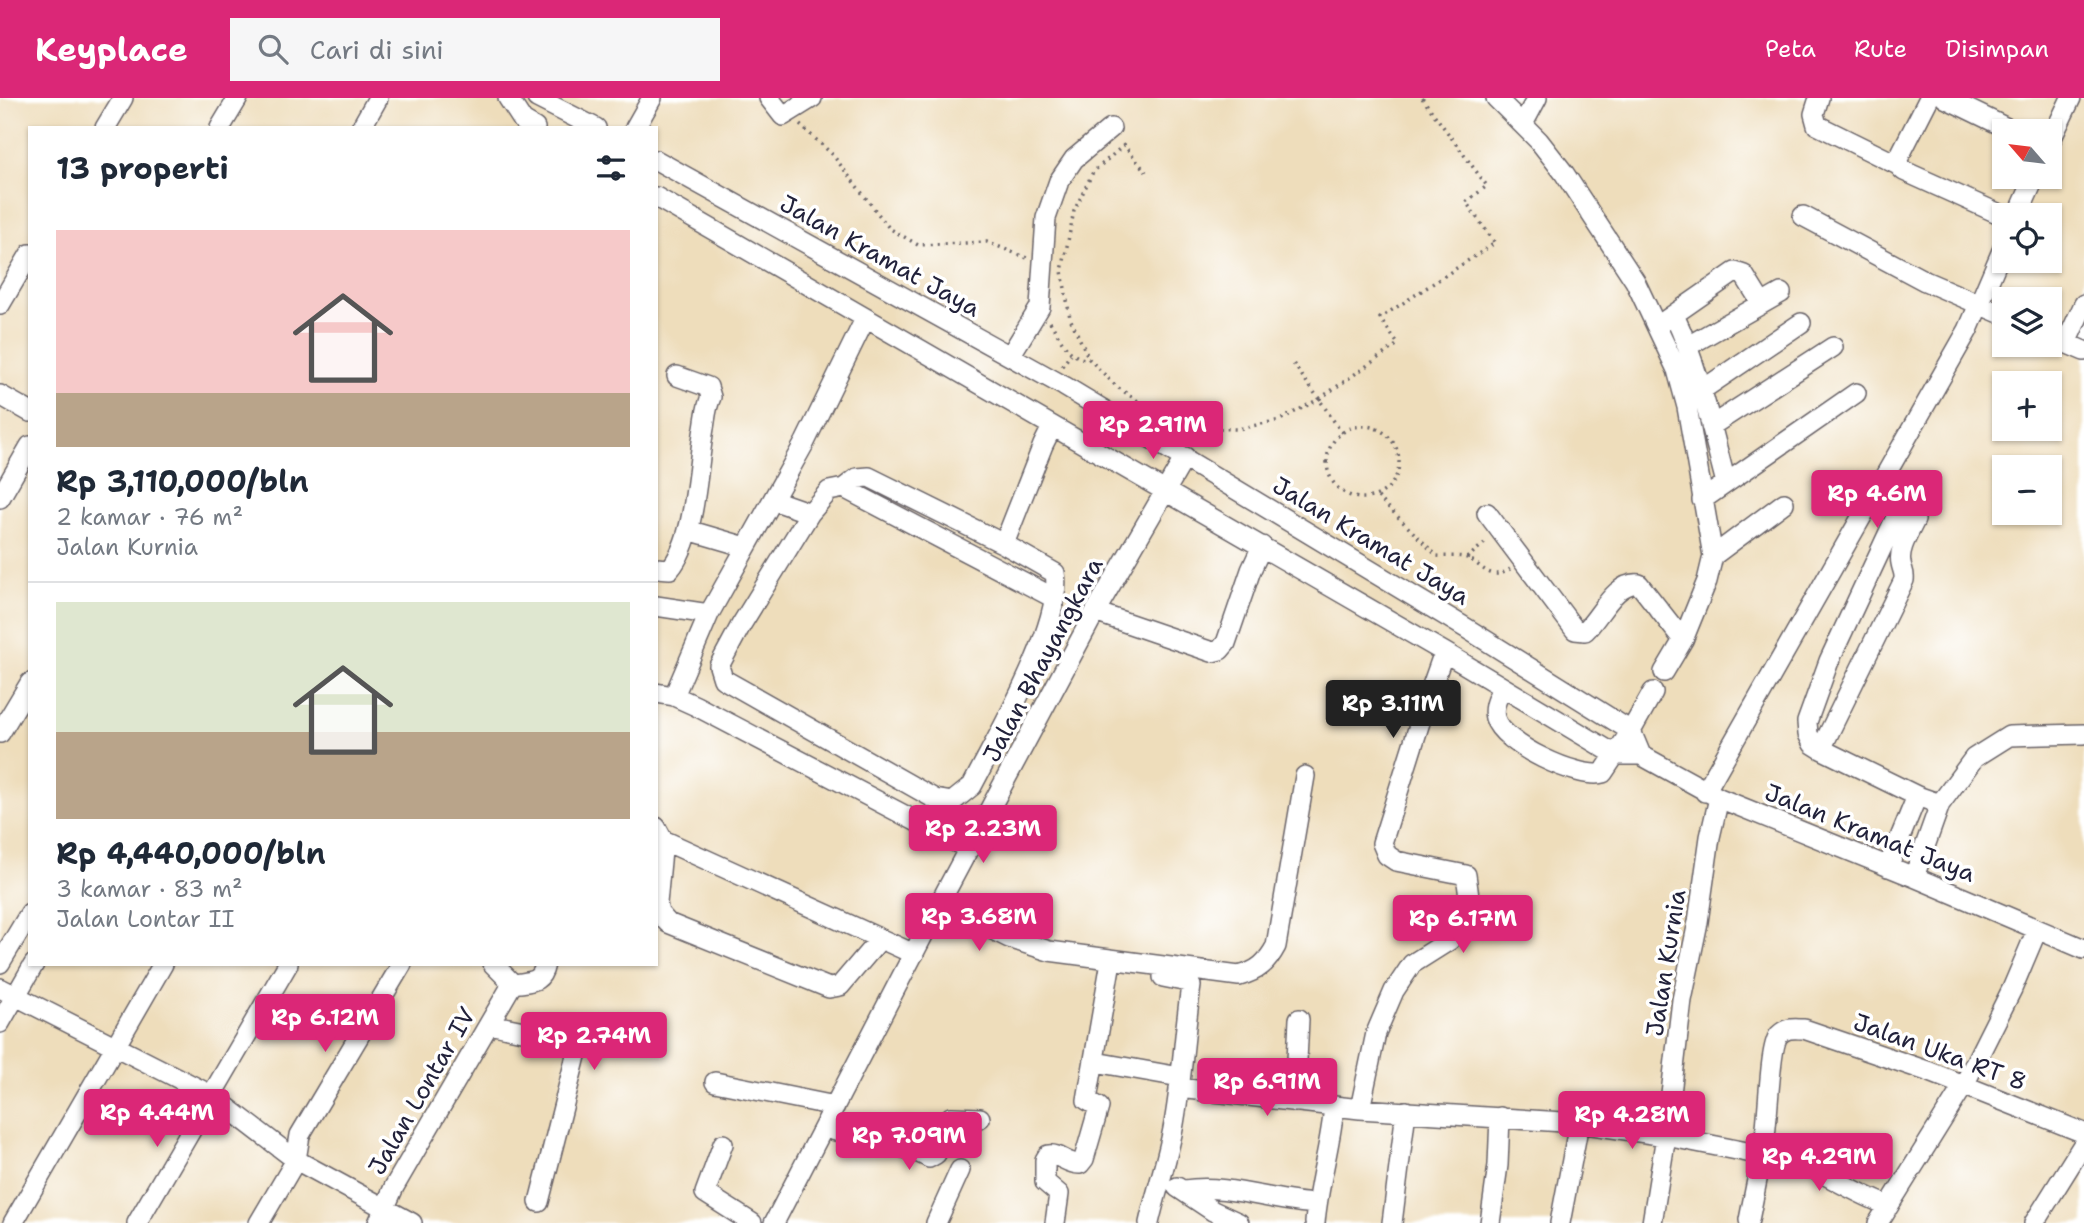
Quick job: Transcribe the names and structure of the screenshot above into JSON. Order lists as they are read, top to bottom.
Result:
{
  "streets": {
    "street": [
      "Jalan Kramat Jaya",
      "Jalan Bhayangkara",
      "Jalan Kurnia",
      "Jalan Uka RT 8",
      "Jalan Lontar IV"
    ]
  },
  "crossings": [
    ["Jalan Kramat Jaya", "Jalan Bhayangkara"],
    ["Jalan Kramat Jaya", "Jalan Kurnia"]
  ],
  "north": "top left",
  "page": {
    "header": "Keyplace",
    "search": "Cari di sini",
    "nav": ["Peta", "Rute", "Disimpan"],
    "map_buttons": ["+", "−"],
    "heading": "13 properti",
    "list": [
      {
        "name": "Rp 3,110,000/bln",
        "note": "2 kamar · 76 m² · Jalan Kurnia"
      },
      {
        "name": "Rp 4,440,000/bln",
        "note": "3 kamar · 83 m² · Jalan Lontar II"
      }
    ],
    "price": [
      "Rp 2.91M",
      "Rp 4.6M",
      "Rp 3.11M",
      "Rp 2.23M",
      "Rp 3.68M",
      "Rp 6.17M",
      "Rp 6.12M",
      "Rp 2.74M",
      "Rp 6.91M",
      "Rp 4.44M",
      "Rp 4.28M",
      "Rp 7.09M",
      "Rp 4.29M"
    ]
  }
}
